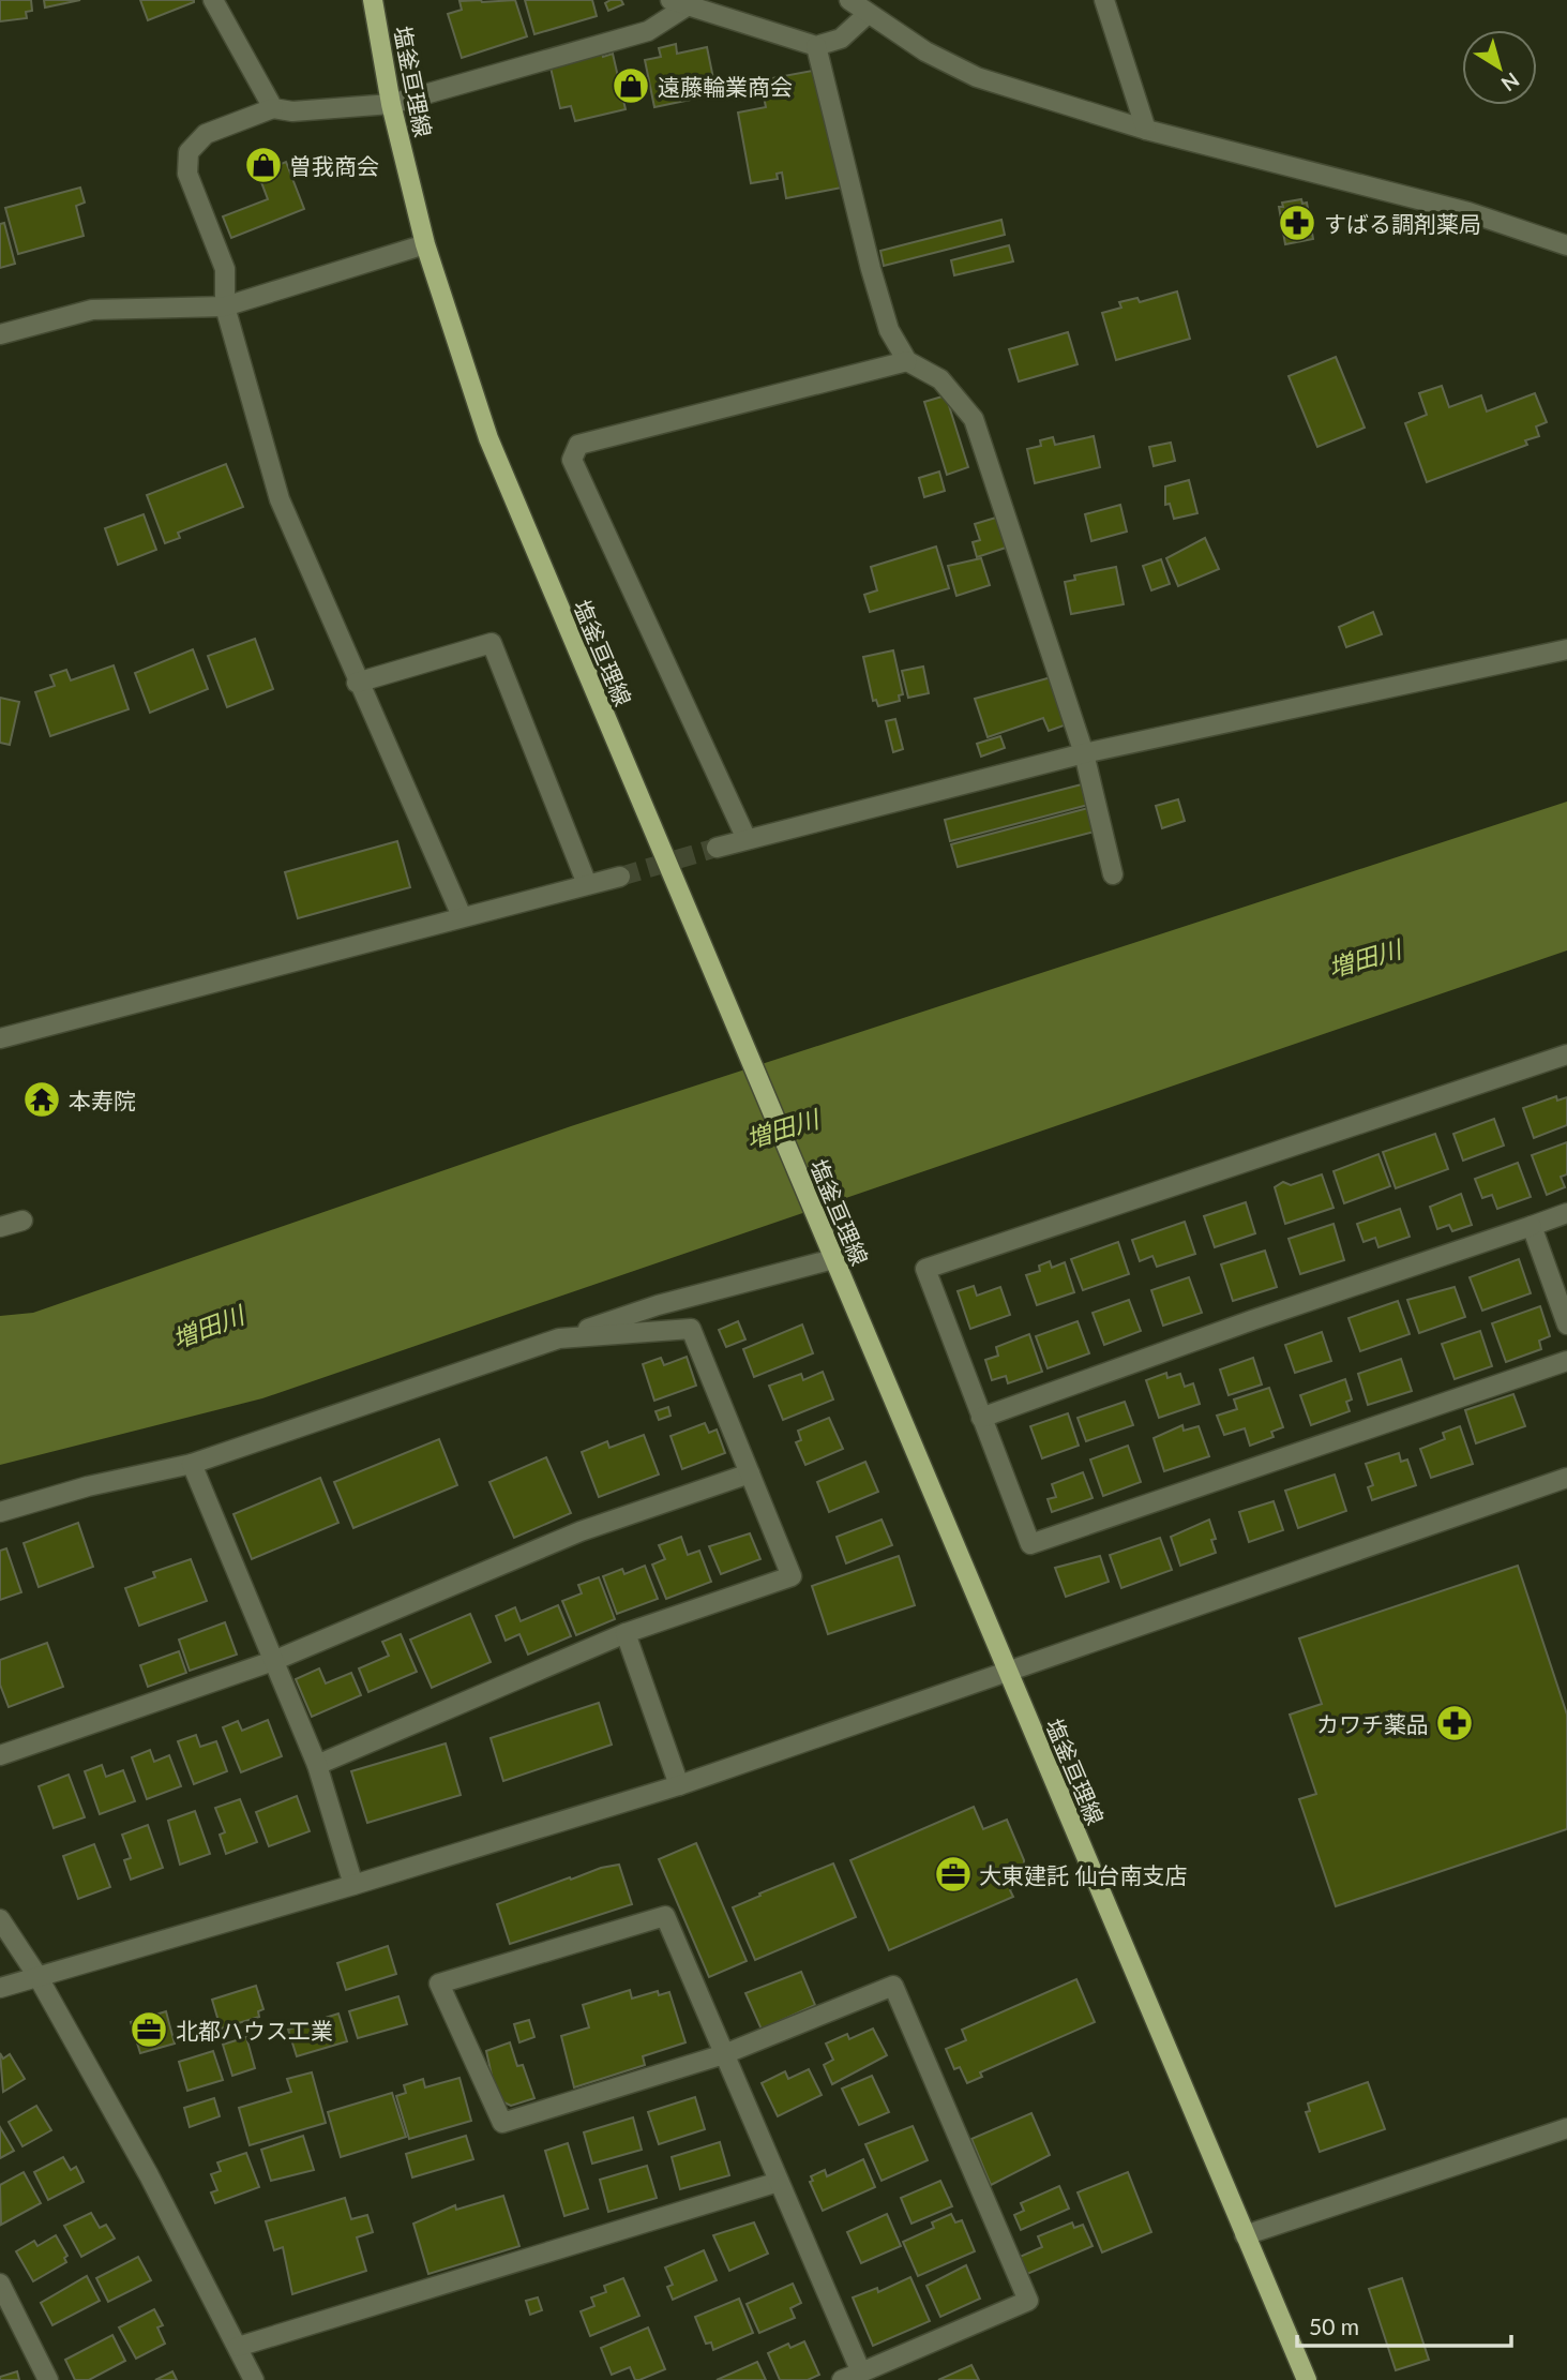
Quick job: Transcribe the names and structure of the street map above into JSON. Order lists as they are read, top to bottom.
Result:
{
  "streets": {
    "main road": ["塩釜亘理線"]
  },
  "water": ["増田川"],
  "places": {
    "shop": ["遠藤輪業商会", "曽我商会"],
    "pharmacy": ["すばる調剤薬局", "カワチ薬品"],
    "temple": ["本寿院"],
    "office": ["大東建託 仙台南支店", "北都ハウス工業"]
  },
  "scale_bar": "50 m",
  "north": "bottom right"
}
